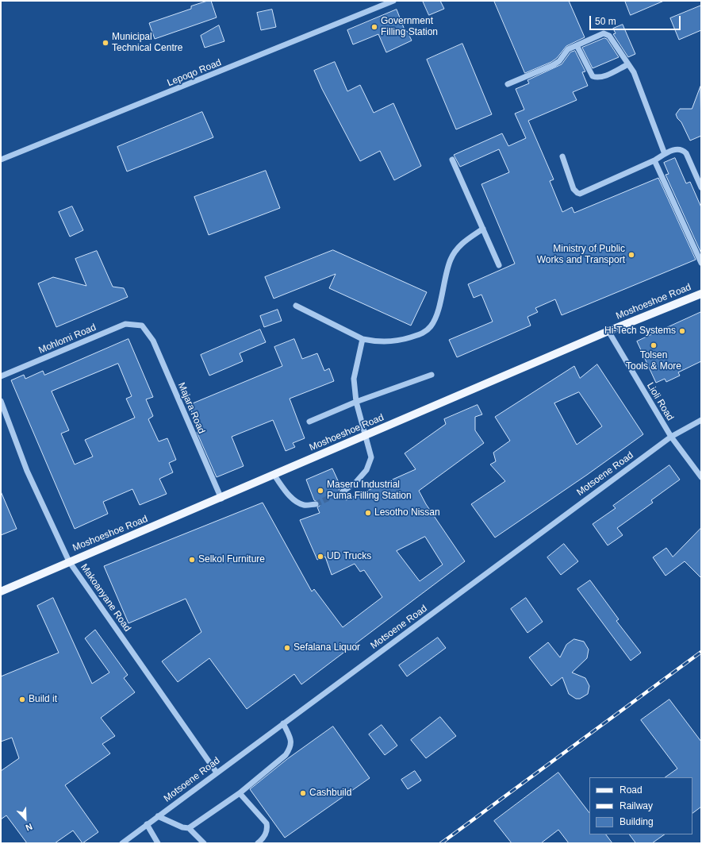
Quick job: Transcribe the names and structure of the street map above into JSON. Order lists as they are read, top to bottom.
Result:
{
  "streets": {
    "main road": ["Moshoeshoe Road"],
    "street": [
      "Lepoqo Road",
      "Mohlomi Road",
      "Lioli Road",
      "Majara Road",
      "Motsoene Road",
      "Makoanyane Road"
    ]
  },
  "crossings": [
    ["Moshoeshoe Road", "Lioli Road"],
    ["Moshoeshoe Road", "Majara Road"],
    ["Moshoeshoe Road", "Makoanyane Road"],
    ["Mohlomi Road", "Majara Road"],
    ["Lioli Road", "Motsoene Road"],
    ["Motsoene Road", "Makoanyane Road"]
  ],
  "places": [
    "Government Filling Station",
    "Municipal Technical Centre",
    "Ministry of Public Works and Transport",
    "Hi-Tech Systems",
    "Tolsen Tools & More",
    "Maseru Industrial Puma Filling Station",
    "Lesotho Nissan",
    "UD Trucks",
    "Selkol Furniture",
    "Sefalana Liquor",
    "Build it",
    "Cashbuild"
  ],
  "legend": ["Road", "Railway", "Building"],
  "scale_bar": "50 m",
  "north": "bottom right"
}
